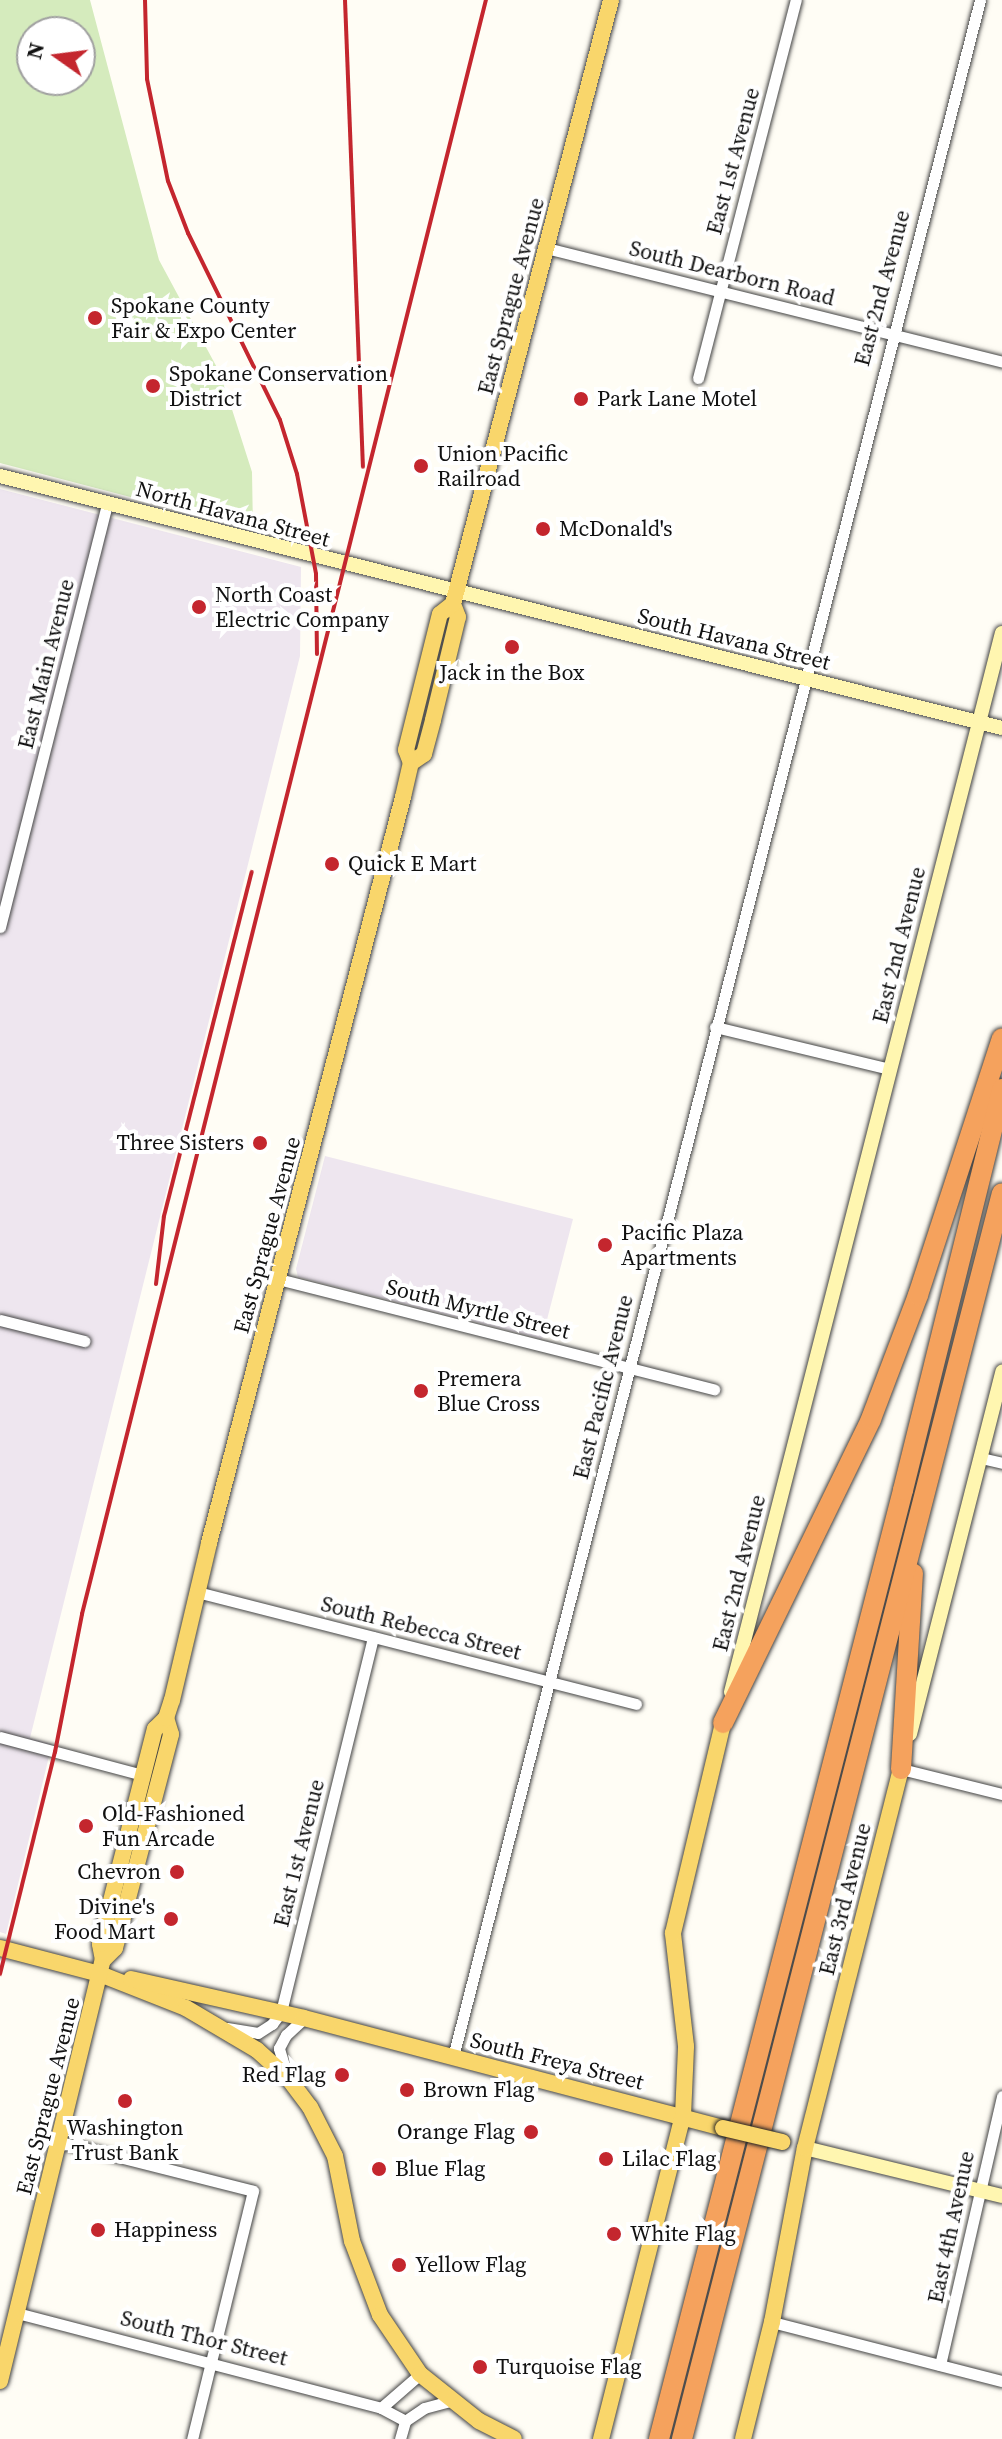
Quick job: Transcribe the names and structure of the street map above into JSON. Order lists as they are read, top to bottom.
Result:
{
  "streets": {
    "main road": [
      "East 2nd Avenue",
      "East Sprague Avenue",
      "East 3rd Avenue",
      "South Freya Street"
    ],
    "street": [
      "East 1st Avenue",
      "South Dearborn Road",
      "North Havana Street",
      "South Havana Street",
      "East Main Avenue",
      "South Myrtle Street",
      "East Pacific Avenue",
      "South Rebecca Street",
      "East 4th Avenue",
      "South Thor Street"
    ]
  },
  "crossings": [
    ["East 1st Avenue", "South Dearborn Road"],
    ["East 1st Avenue", "South Rebecca Street"],
    ["East 1st Avenue", "South Freya Street"],
    ["South Dearborn Road", "East 2nd Avenue"],
    ["South Dearborn Road", "East Sprague Avenue"],
    ["East 2nd Avenue", "South Havana Street"],
    ["East 2nd Avenue", "East Pacific Avenue"],
    ["East 2nd Avenue", "South Freya Street"],
    ["East Sprague Avenue", "North Havana Street"],
    ["East Sprague Avenue", "South Havana Street"],
    ["East Sprague Avenue", "South Myrtle Street"],
    ["East Sprague Avenue", "South Rebecca Street"],
    ["East Sprague Avenue", "South Freya Street"],
    ["East Sprague Avenue", "South Thor Street"],
    ["North Havana Street", "South Havana Street"],
    ["North Havana Street", "East Main Avenue"],
    ["South Havana Street", "East Pacific Avenue"],
    ["South Myrtle Street", "East Pacific Avenue"],
    ["East Pacific Avenue", "South Rebecca Street"],
    ["East Pacific Avenue", "South Freya Street"],
    ["East 3rd Avenue", "South Freya Street"],
    ["South Freya Street", "East 4th Avenue"]
  ],
  "places": [
    "Spokane County Fair & Expo Center",
    "Spokane Conservation District",
    "Park Lane Motel",
    "Union Pacific Railroad",
    "McDonald's",
    "North Coast Electric Company",
    "Jack in the Box",
    "Quick E Mart",
    "Three Sisters",
    "Pacific Plaza Apartments",
    "Premera Blue Cross",
    "Old-Fashioned Fun Arcade",
    "Chevron",
    "Divine's Food Mart",
    "Red Flag",
    "Brown Flag",
    "Washington Trust Bank",
    "Orange Flag",
    "Lilac Flag",
    "Blue Flag",
    "Happiness",
    "White Flag",
    "Yellow Flag",
    "Turquoise Flag"
  ],
  "north": "left"
}
